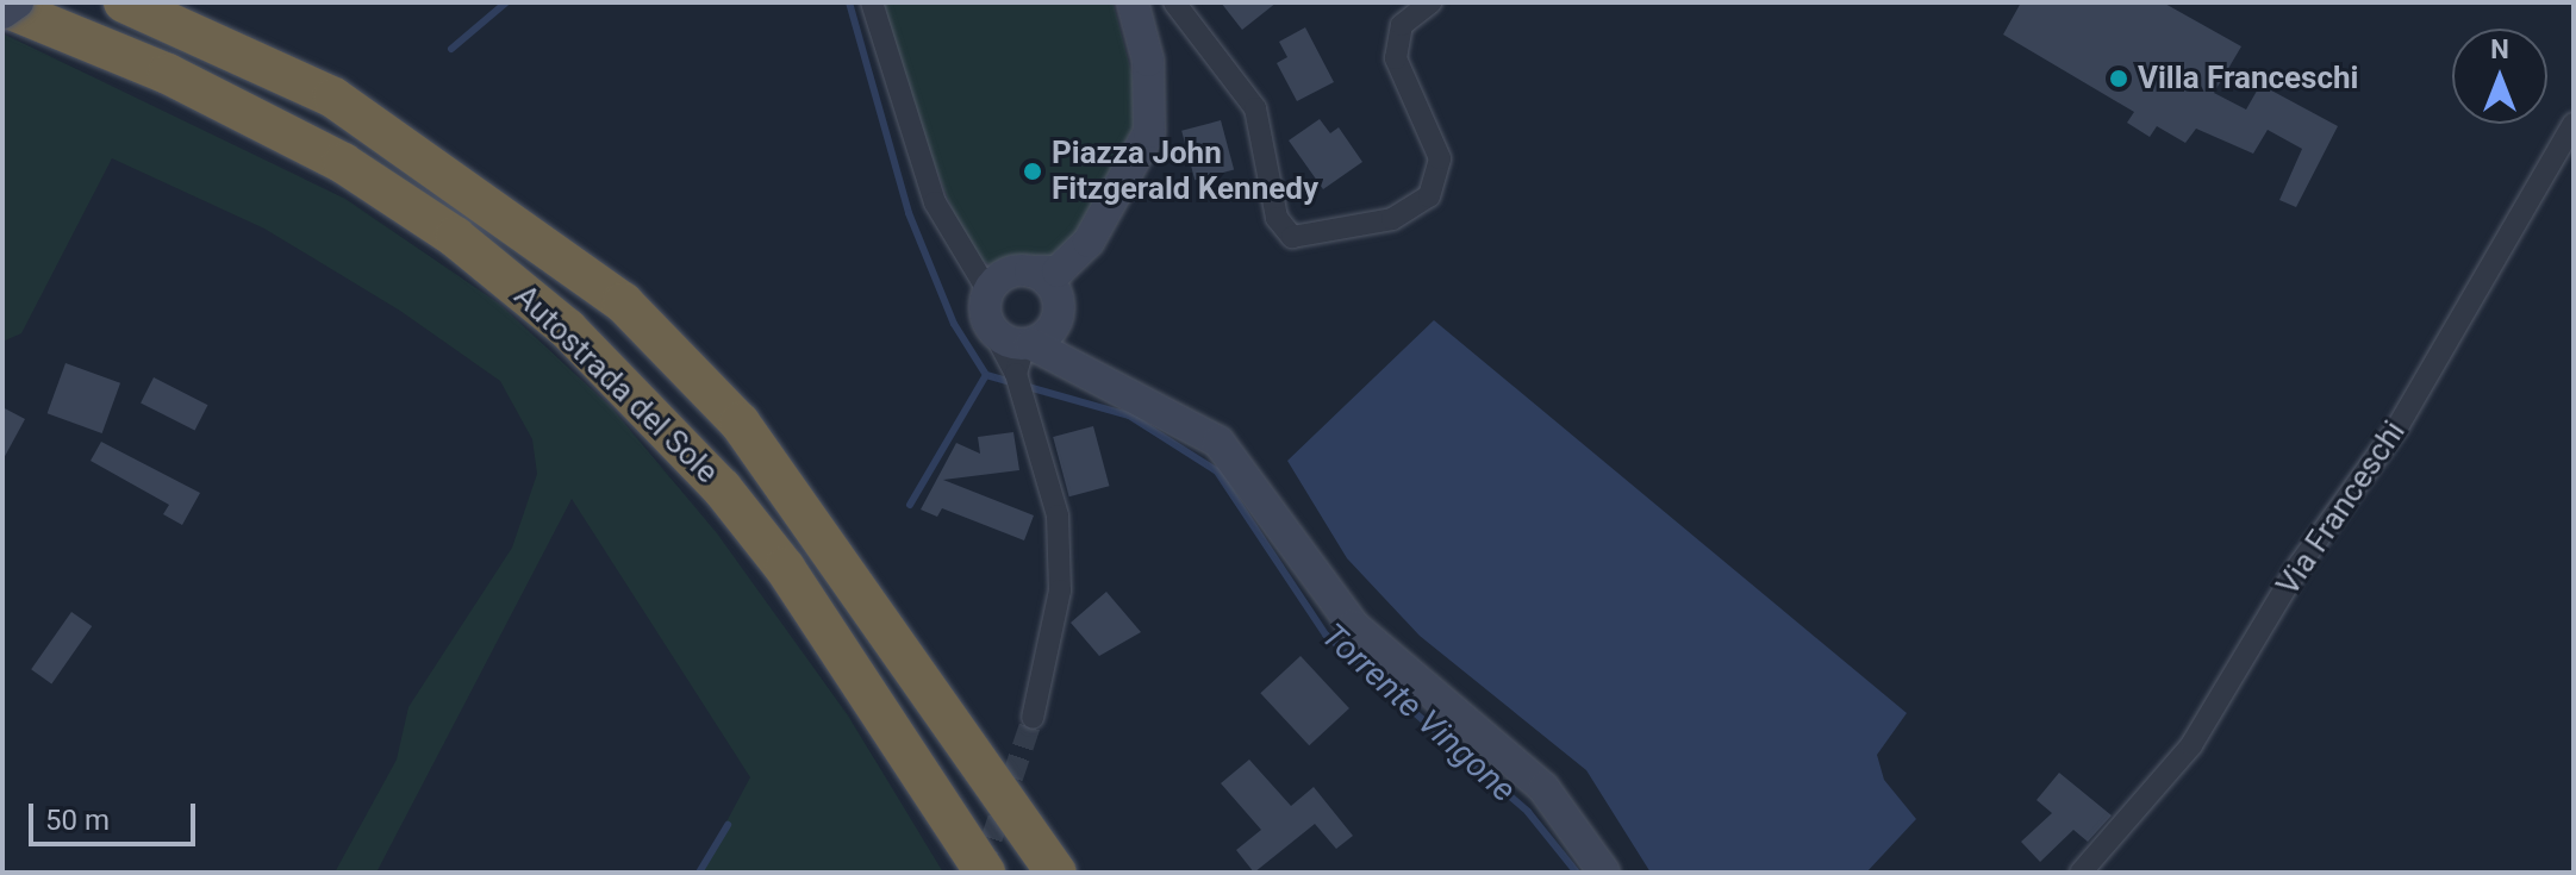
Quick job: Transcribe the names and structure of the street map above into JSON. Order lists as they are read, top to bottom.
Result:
{
  "streets": {
    "highway": ["Autostrada del Sole"],
    "street": ["Via Franceschi"]
  },
  "water": ["Torrente Vingone"],
  "places": ["Villa Franceschi", "Piazza John Fitzgerald Kennedy"],
  "scale_bar": "50 m",
  "north": "top"
}
